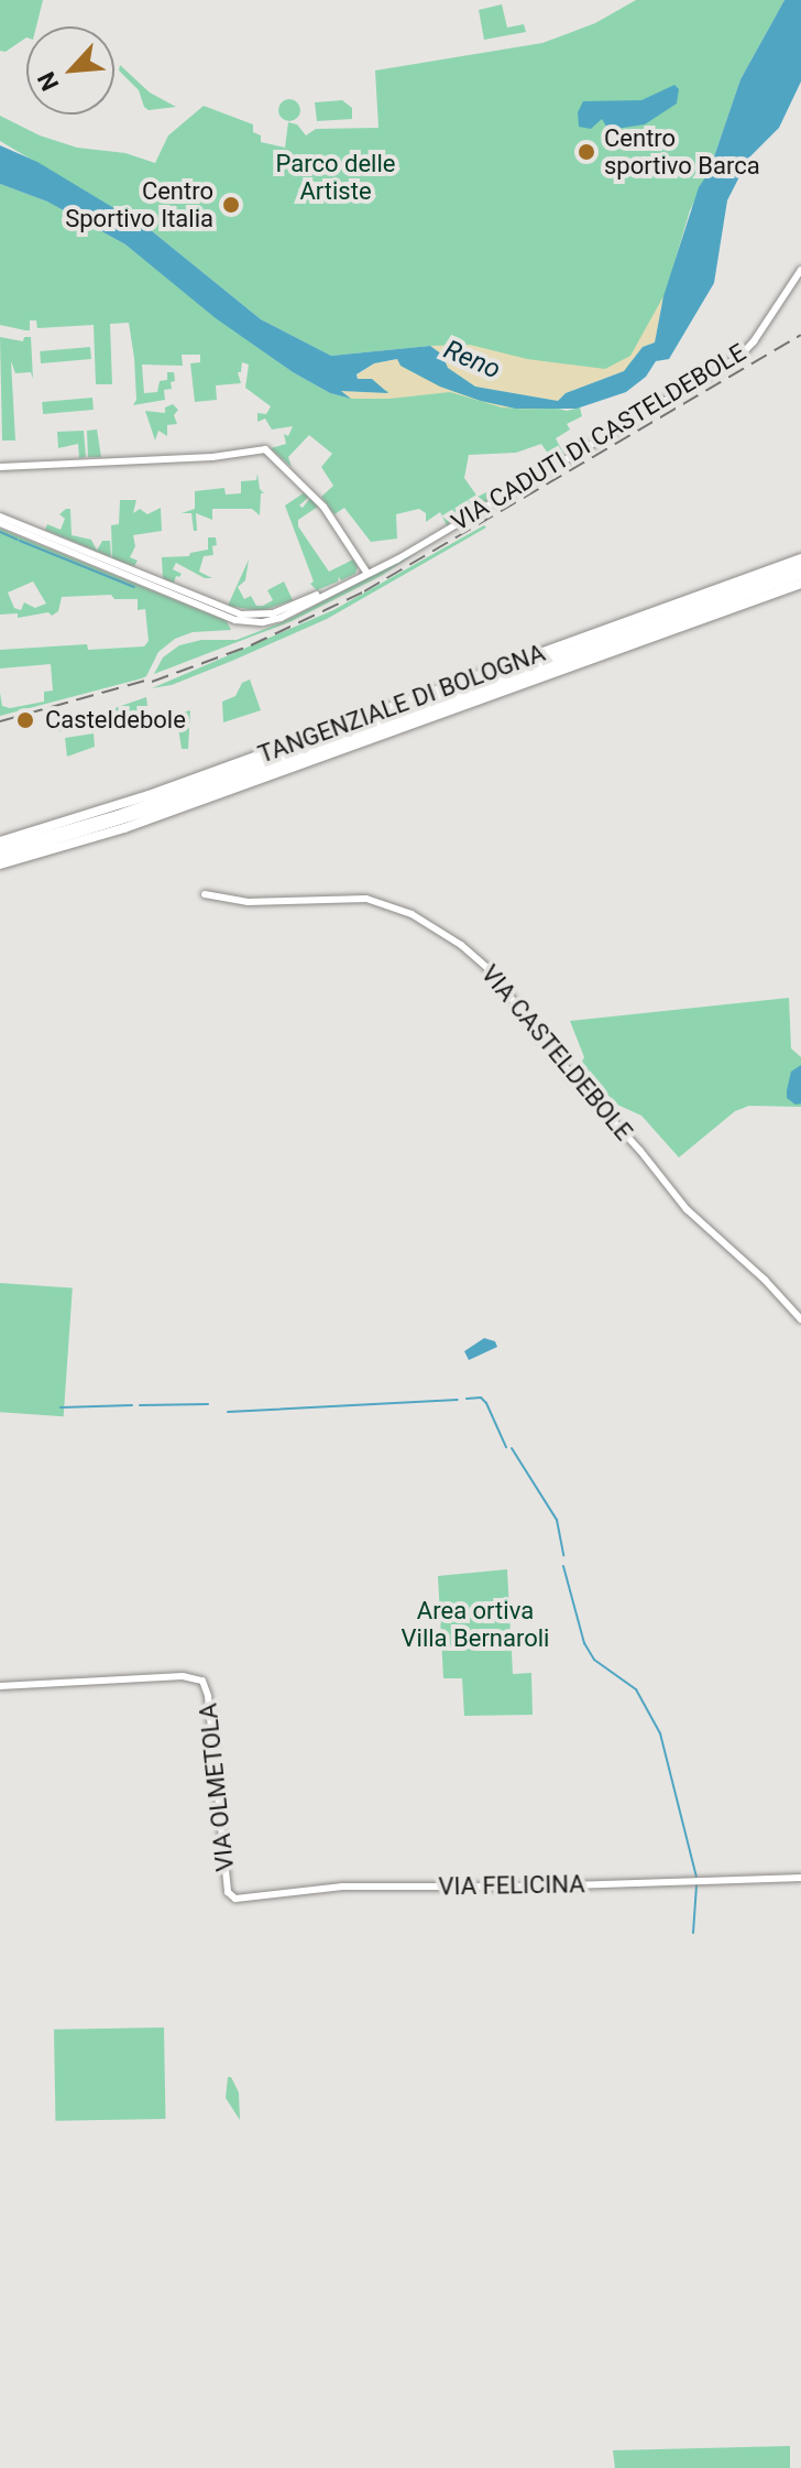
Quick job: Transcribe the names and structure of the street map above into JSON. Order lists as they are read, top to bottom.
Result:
{
  "streets": {
    "highway": ["TANGENZIALE DI BOLOGNA"],
    "street": [
      "VIA CADUTI DI CASTELDEBOLE",
      "VIA CASTELDEBOLE",
      "VIA OLMETOLA",
      "VIA FELICINA"
    ]
  },
  "crossings": [
    ["VIA OLMETOLA", "VIA FELICINA"]
  ],
  "water": ["Reno"],
  "parks": ["Parco delle Artiste", "Area ortiva Villa Bernaroli"],
  "places": ["Centro sportivo Barca", "Centro Sportivo Italia", "Casteldebole"],
  "north": "bottom left"
}
